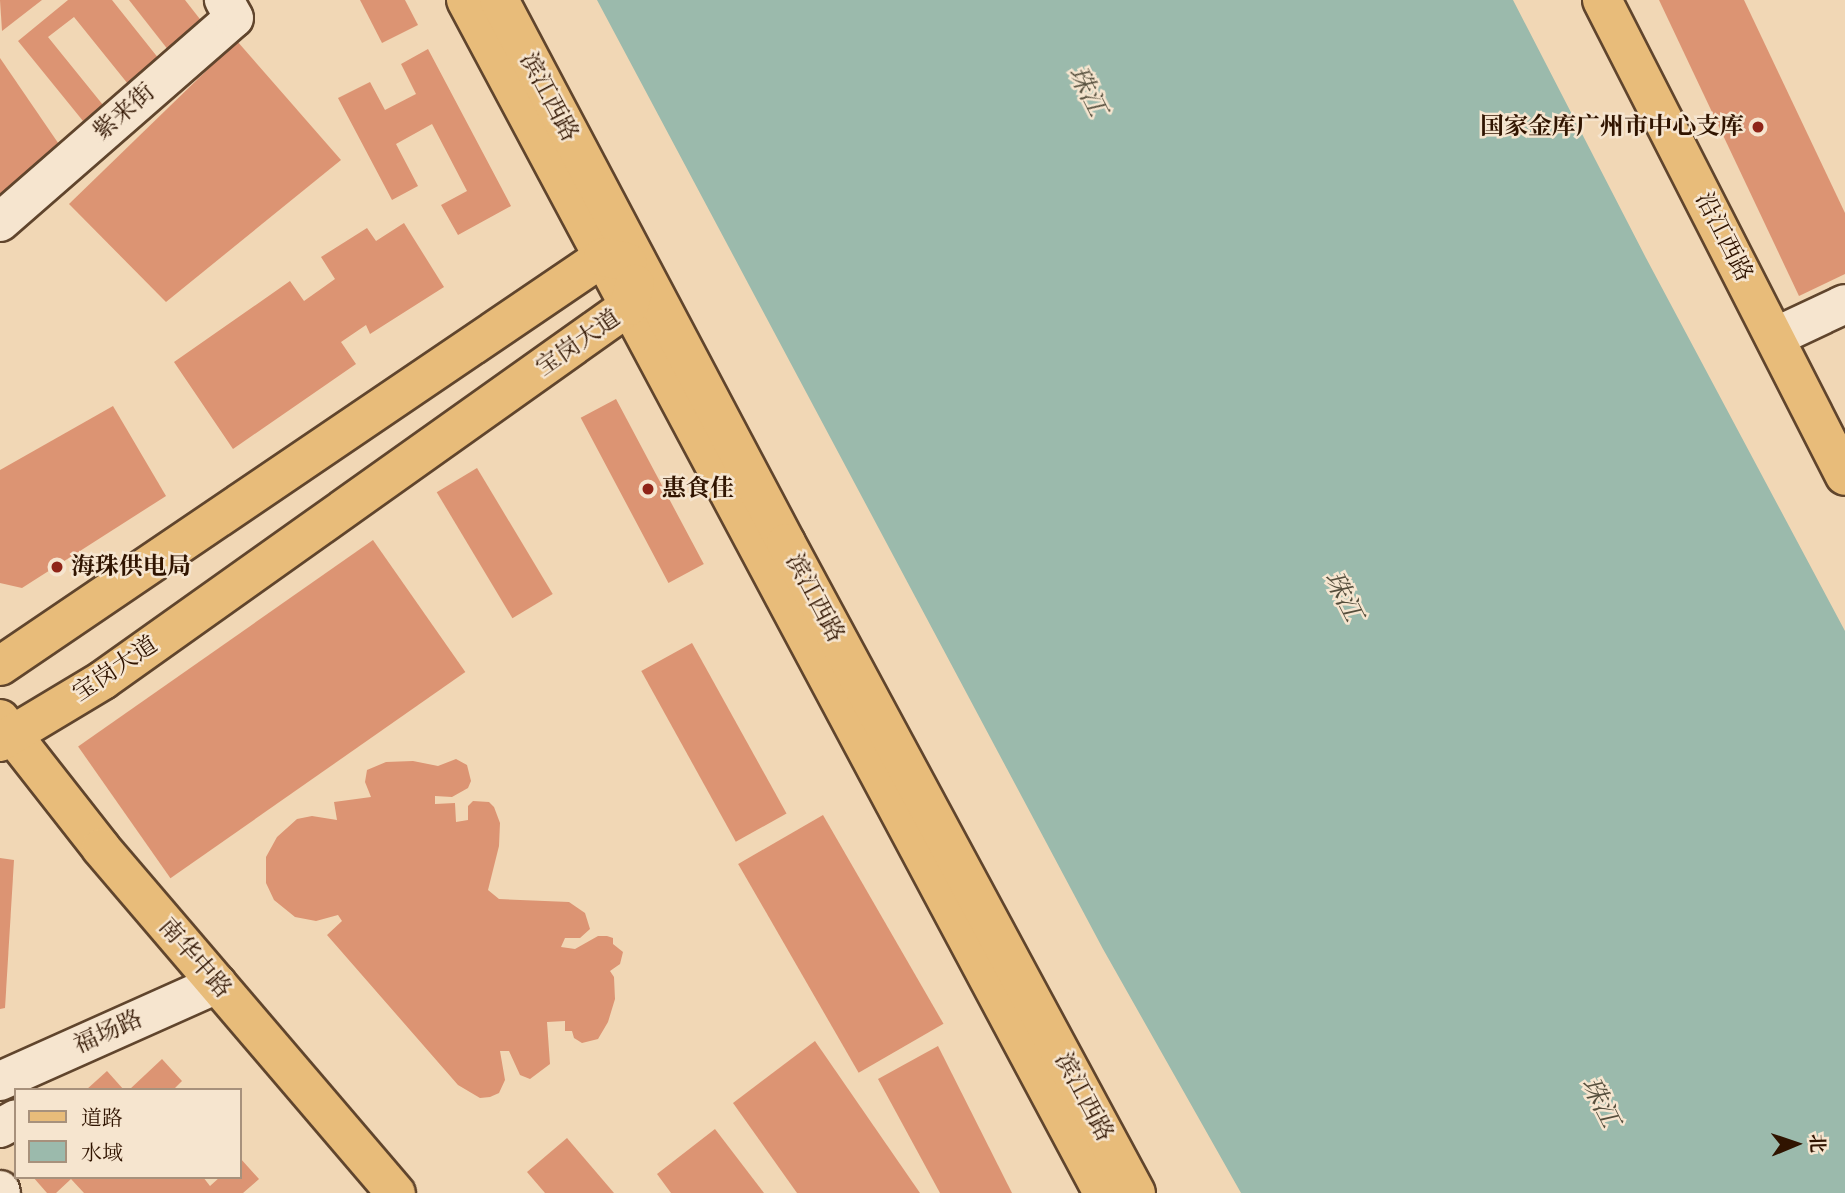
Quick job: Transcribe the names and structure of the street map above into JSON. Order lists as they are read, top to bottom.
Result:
{
  "streets": {
    "main road": [
      "滨江西路",
      "沿江西路",
      "宝岗大道",
      "南华中路"
    ],
    "street": ["紫来街", "福场路"]
  },
  "crossings": [
    ["滨江西路", "宝岗大道"],
    ["宝岗大道", "南华中路"],
    ["南华中路", "福场路"]
  ],
  "water": ["珠江"],
  "places": ["国家金库广州市中心支库", "惠食佳", "海珠供电局"],
  "legend": ["道路", "水域"],
  "north": "right"
}
